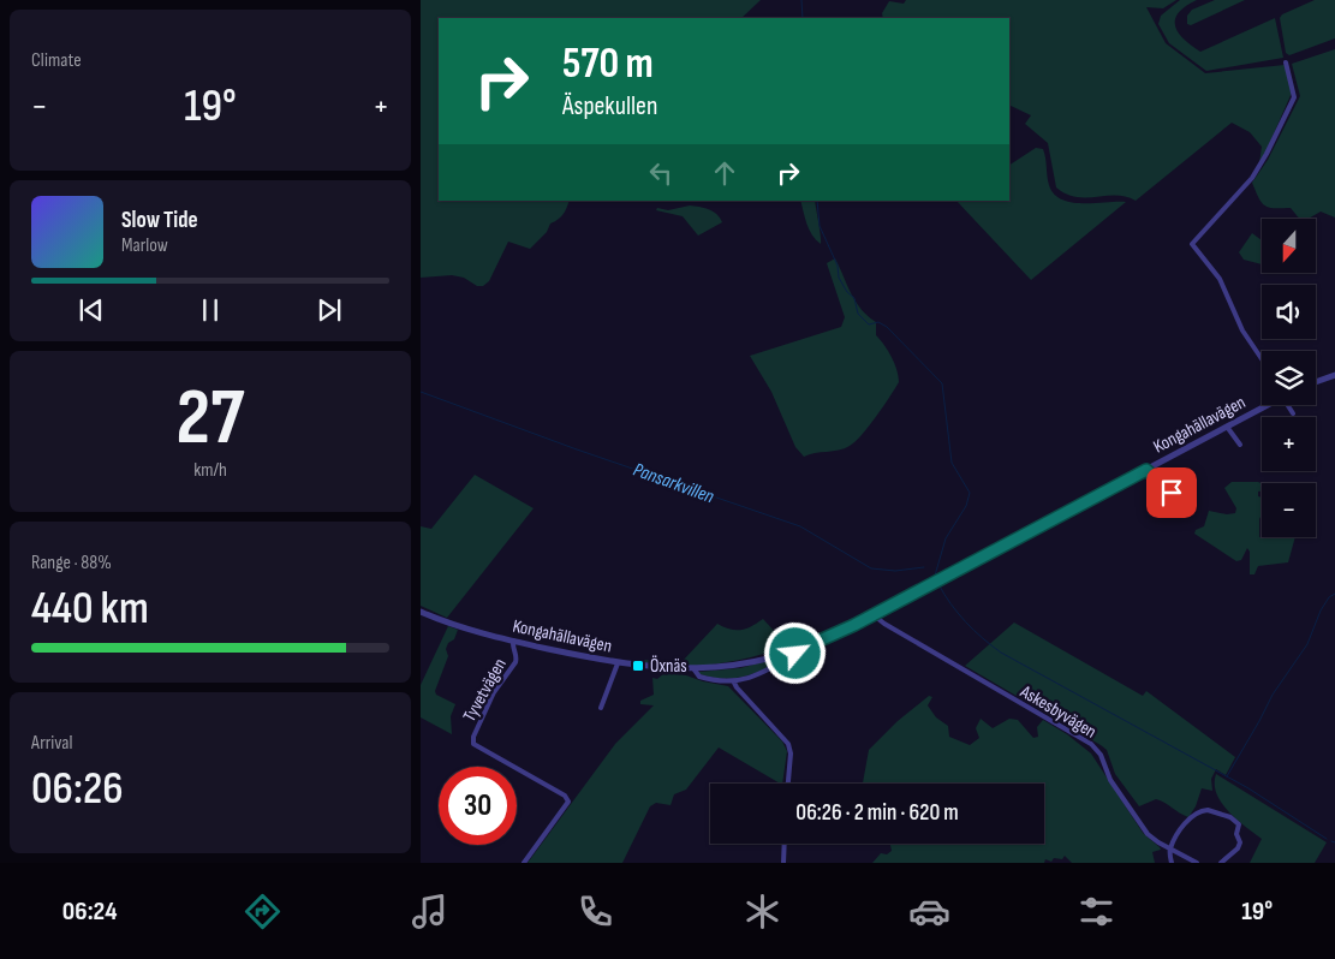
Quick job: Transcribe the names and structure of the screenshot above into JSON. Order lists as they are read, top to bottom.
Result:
{
  "streets": {
    "street": ["Kongahällavägen", "Tyvetvägen", "Askesbyvägen"]
  },
  "crossings": [
    ["Kongahällavägen", "Tyvetvägen"],
    ["Kongahällavägen", "Askesbyvägen"]
  ],
  "water": ["Pansarkvillen"],
  "places": {
    "transit": ["Öxnäs"]
  },
  "north": "bottom",
  "page": {
    "tile": [
      "Climate",
      ["27", "km/h"],
      ["Range · 88%", "440 km"],
      ["Arrival", "06:26"]
    ],
    "turn": ["570 m", "Äspekullen"],
    "heat": ["−", "19°", "+"],
    "song": ["Slow Tide", "Marlow"],
    "map_buttons": ["+", "−"],
    "limit": "30",
    "trip": "06:26 · 2 min · 620 m",
    "tabs": ["06:24", "19°"]
  }
}
